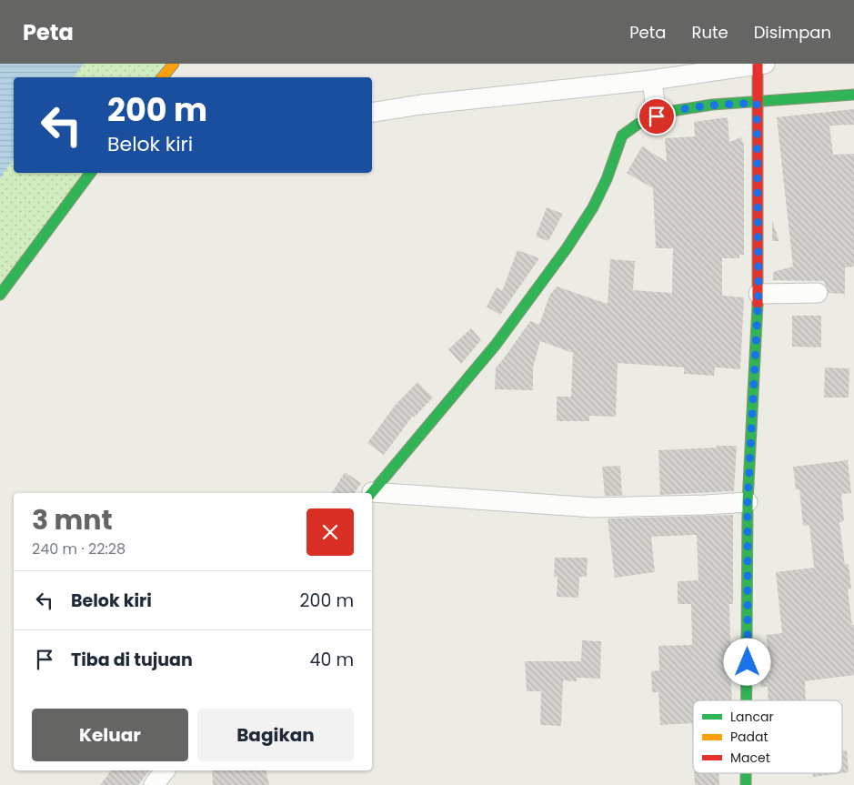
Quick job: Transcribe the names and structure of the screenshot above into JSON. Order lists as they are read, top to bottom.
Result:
{
  "legend": ["Lancar", "Padat", "Macet"],
  "page": {
    "header": "Peta",
    "nav": ["Peta", "Rute", "Disimpan"],
    "turn": ["200 m", "Belok kiri"],
    "heading": ["3 mnt", "240 m · 22:28"],
    "list": [
      {
        "name": "Belok kiri",
        "value": "200 m"
      },
      {
        "name": "Tiba di tujuan",
        "value": "40 m"
      }
    ],
    "buttons": ["Keluar", "Bagikan"]
  }
}
